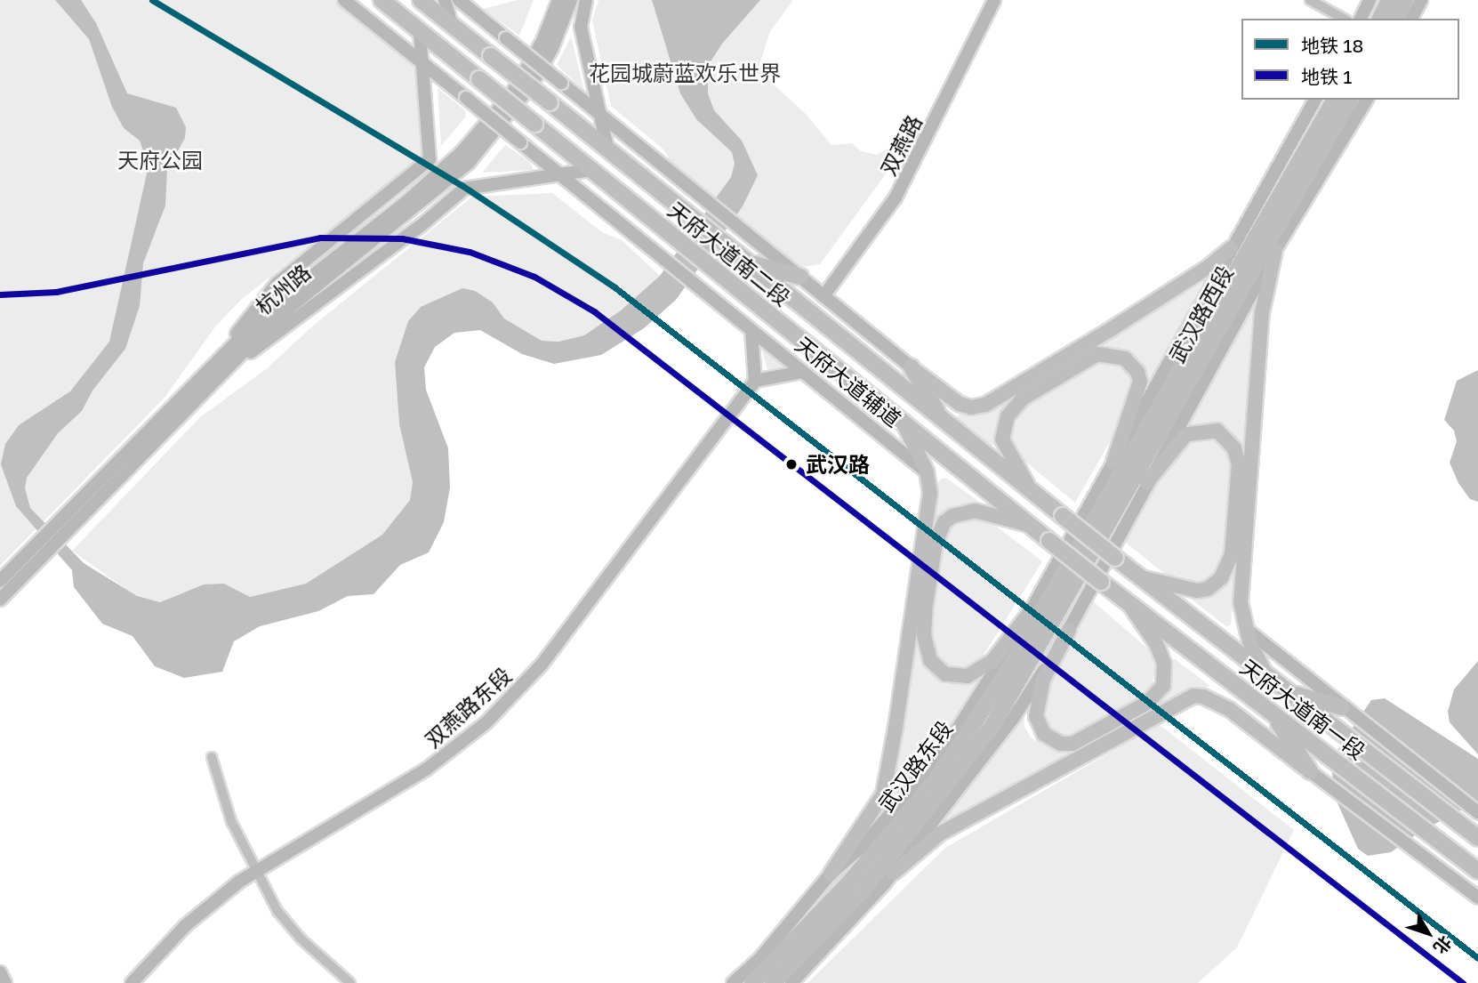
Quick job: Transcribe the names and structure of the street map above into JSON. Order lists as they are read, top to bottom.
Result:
{
  "streets": {
    "highway": [
      "天府大道南二段",
      "武汉路西段",
      "天府大道南一段",
      "武汉路东段"
    ],
    "main road": [
      "双燕路",
      "杭州路",
      "天府大道辅道",
      "双燕路东段"
    ]
  },
  "crossings": [
    ["天府大道南二段", "天府大道南一段"],
    ["武汉路西段", "武汉路东段"]
  ],
  "parks": ["花园城蔚蓝欢乐世界", "天府公园"],
  "places": ["武汉路"],
  "lines": ["metro line 18", "metro line 1"],
  "legend": ["地铁 18", "地铁 1"],
  "north": "bottom right"
}
